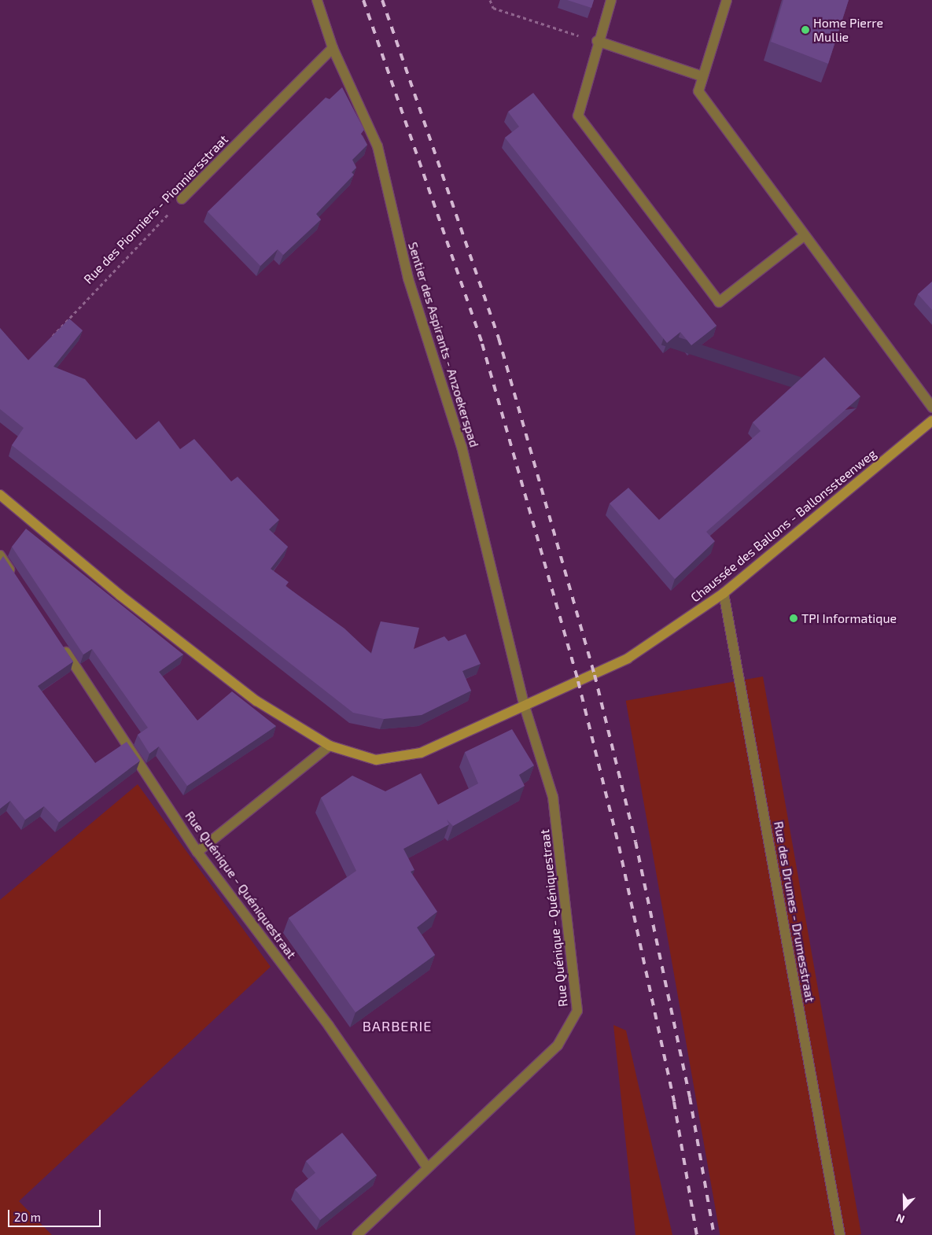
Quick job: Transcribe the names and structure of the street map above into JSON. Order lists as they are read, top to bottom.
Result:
{
  "streets": {
    "street": [
      "Rue des Pionniers - Pionniersstraat",
      "Sentier des Aspirants - Anzoekerspad",
      "Chaussée des Ballons - Ballonssteenweg",
      "Rue Quénique - Quéniquestraat",
      "Rue des Drumes - Drumesstraat"
    ]
  },
  "crossings": [
    ["Rue des Pionniers - Pionniersstraat", "Sentier des Aspirants - Anzoekerspad"],
    ["Sentier des Aspirants - Anzoekerspad", "Chaussée des Ballons - Ballonssteenweg"],
    ["Sentier des Aspirants - Anzoekerspad", "Rue Quénique - Quéniquestraat"],
    ["Chaussée des Ballons - Ballonssteenweg", "Rue Quénique - Quéniquestraat"],
    ["Chaussée des Ballons - Ballonssteenweg", "Rue des Drumes - Drumesstraat"]
  ],
  "districts": ["BARBERIE"],
  "places": ["Home Pierre Mullie", "TPI Informatique"],
  "scale_bar": "20 m",
  "north": "bottom"
}
